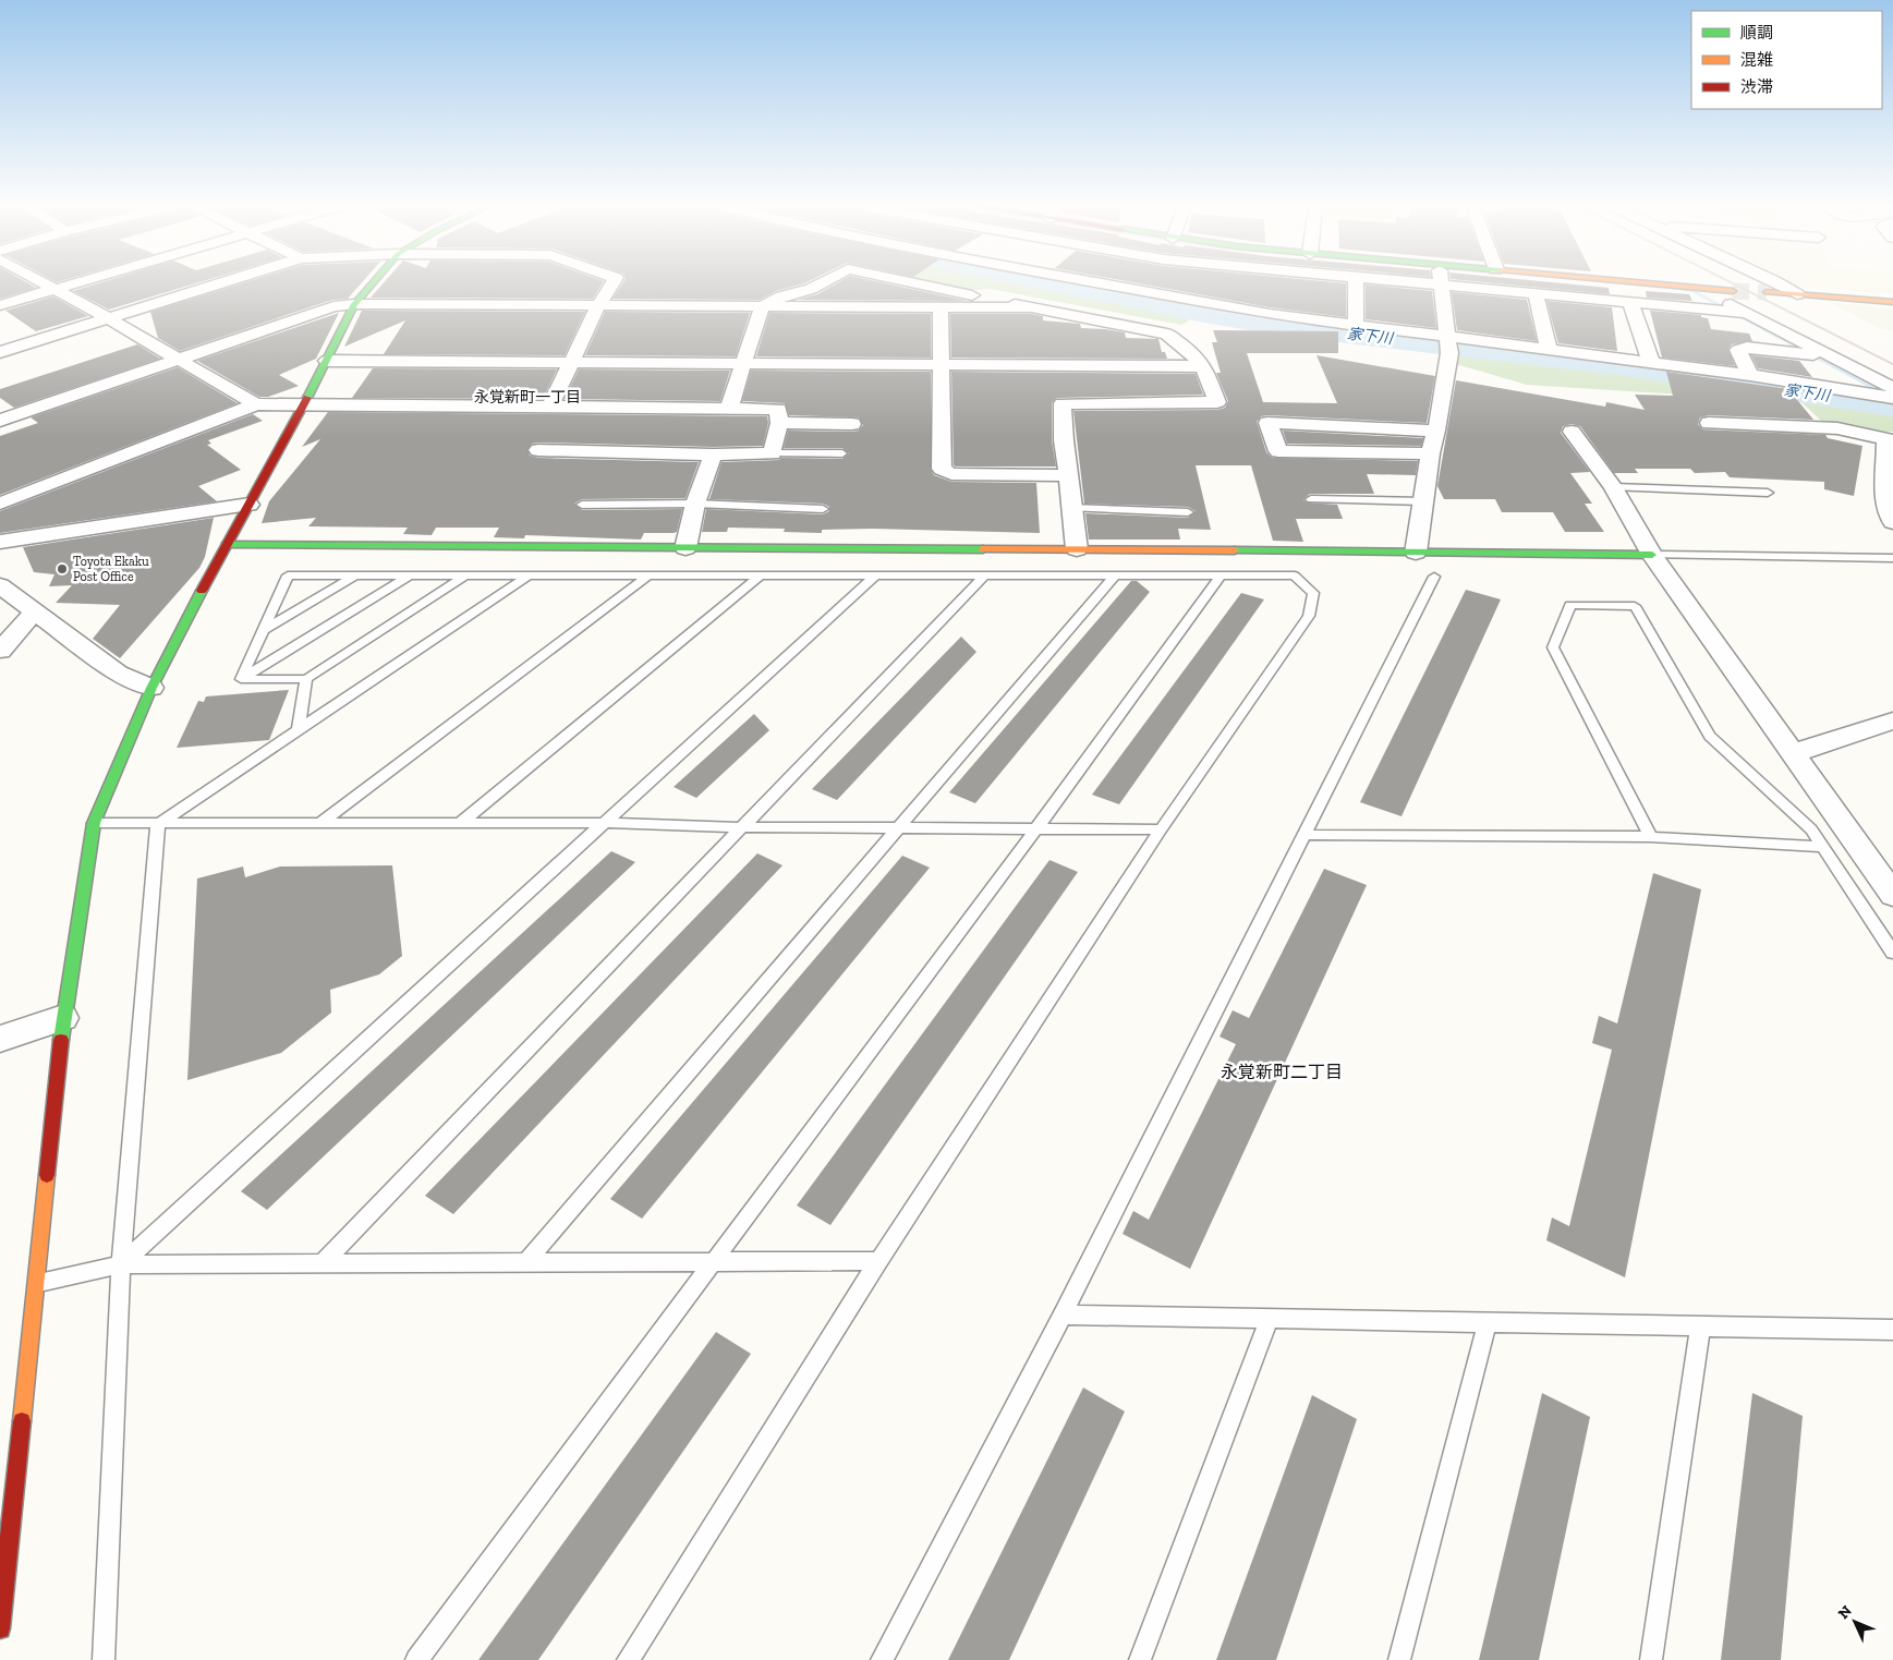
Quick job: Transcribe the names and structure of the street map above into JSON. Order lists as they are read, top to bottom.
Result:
{
  "districts": ["永覚新町一丁目", "永覚新町二丁目"],
  "water": ["家下川"],
  "places": ["Toyota Ekaku Post Office"],
  "legend": ["順調", "混雑", "渋滞"],
  "north": "top left"
}
